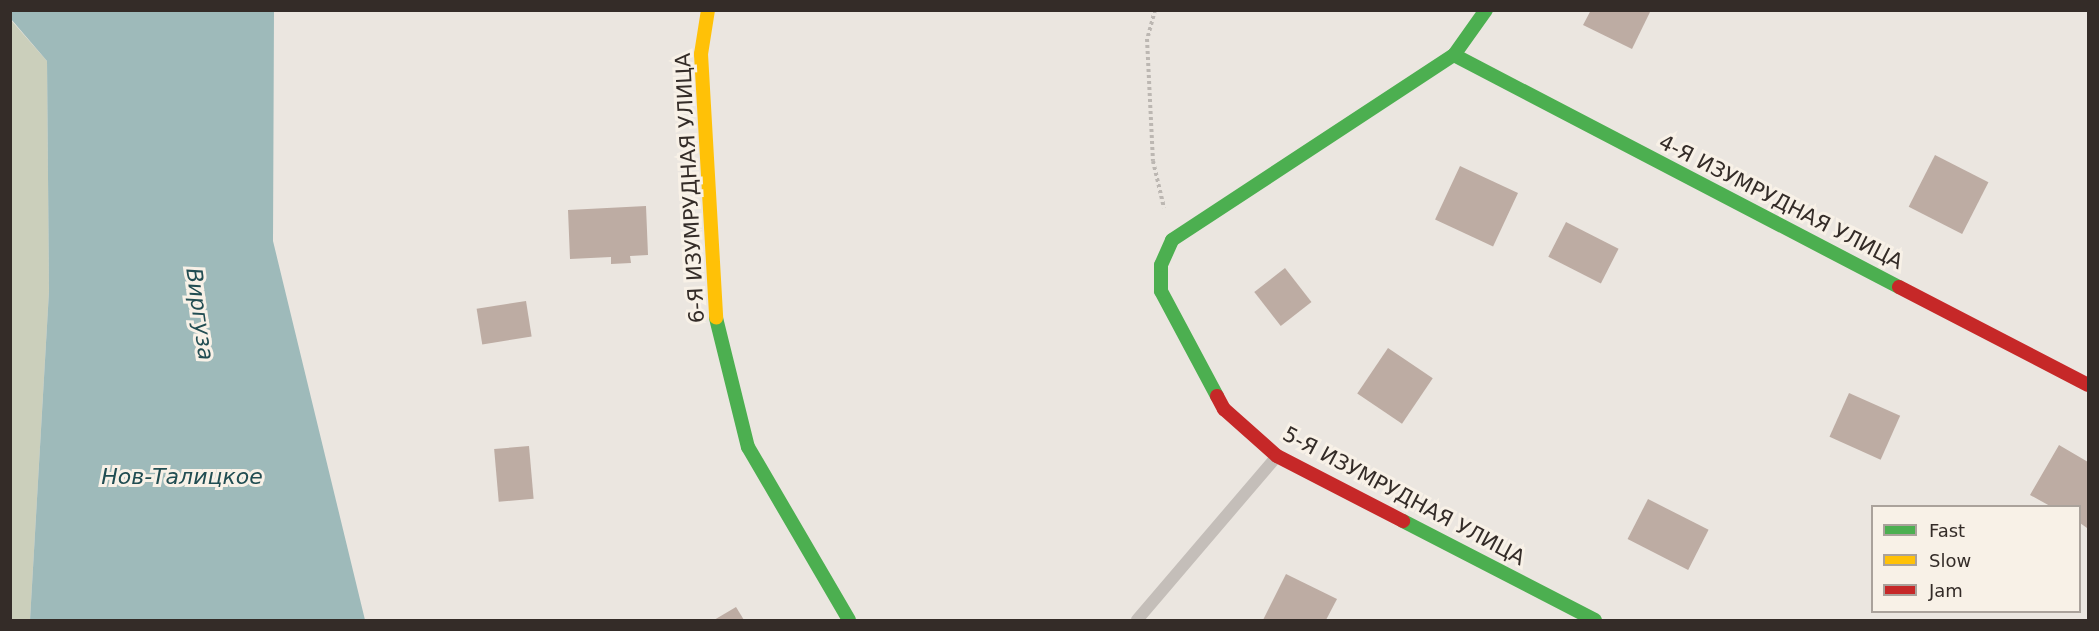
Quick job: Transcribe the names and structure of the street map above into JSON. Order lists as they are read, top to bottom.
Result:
{
  "streets": {
    "street": ["6-Я ИЗУМРУДНАЯ УЛИЦА", "4-Я ИЗУМРУДНАЯ УЛИЦА", "5-Я ИЗУМРУДНАЯ УЛИЦА"]
  },
  "water": ["Виргуза", "Нов-Талицкое"],
  "legend": ["Fast", "Slow", "Jam"]
}
